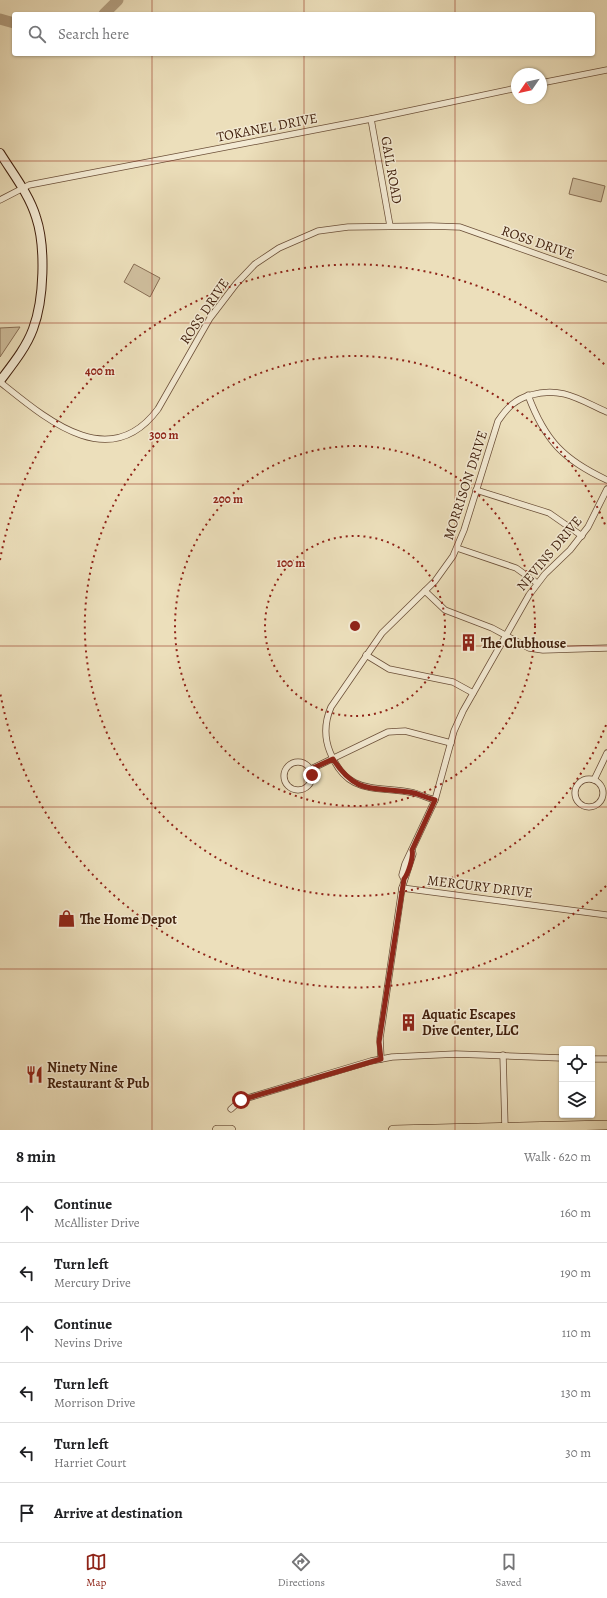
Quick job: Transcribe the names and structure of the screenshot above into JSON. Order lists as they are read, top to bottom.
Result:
{
  "streets": {
    "street": [
      "TOKANEL DRIVE",
      "GAIL ROAD",
      "ROSS DRIVE",
      "MORRISON DRIVE",
      "NEVINS DRIVE",
      "MERCURY DRIVE"
    ]
  },
  "crossings": [
    ["TOKANEL DRIVE", "GAIL ROAD"],
    ["GAIL ROAD", "ROSS DRIVE"],
    ["MORRISON DRIVE", "NEVINS DRIVE"],
    ["NEVINS DRIVE", "MERCURY DRIVE"]
  ],
  "places": {
    "building": ["The Clubhouse", "Aquatic Escapes Dive Center, LLC"],
    "shop": ["The Home Depot"],
    "restaurant": ["Ninety Nine Restaurant & Pub"]
  },
  "north": "bottom left",
  "page": {
    "search": "Search here",
    "heading": ["8 min", "Walk · 620 m"],
    "list": [
      ["Continue", "McAllister Drive", "160 m"],
      ["Turn left", "Mercury Drive", "190 m"],
      ["Continue", "Nevins Drive", "110 m"],
      ["Turn left", "Morrison Drive", "130 m"],
      ["Turn left", "Harriet Court", "30 m"],
      "Arrive at destination"
    ],
    "nav": ["Map", "Directions", "Saved"]
  },
  "rings": [
    "400 m",
    "300 m",
    "200 m",
    "100 m"
  ]
}
